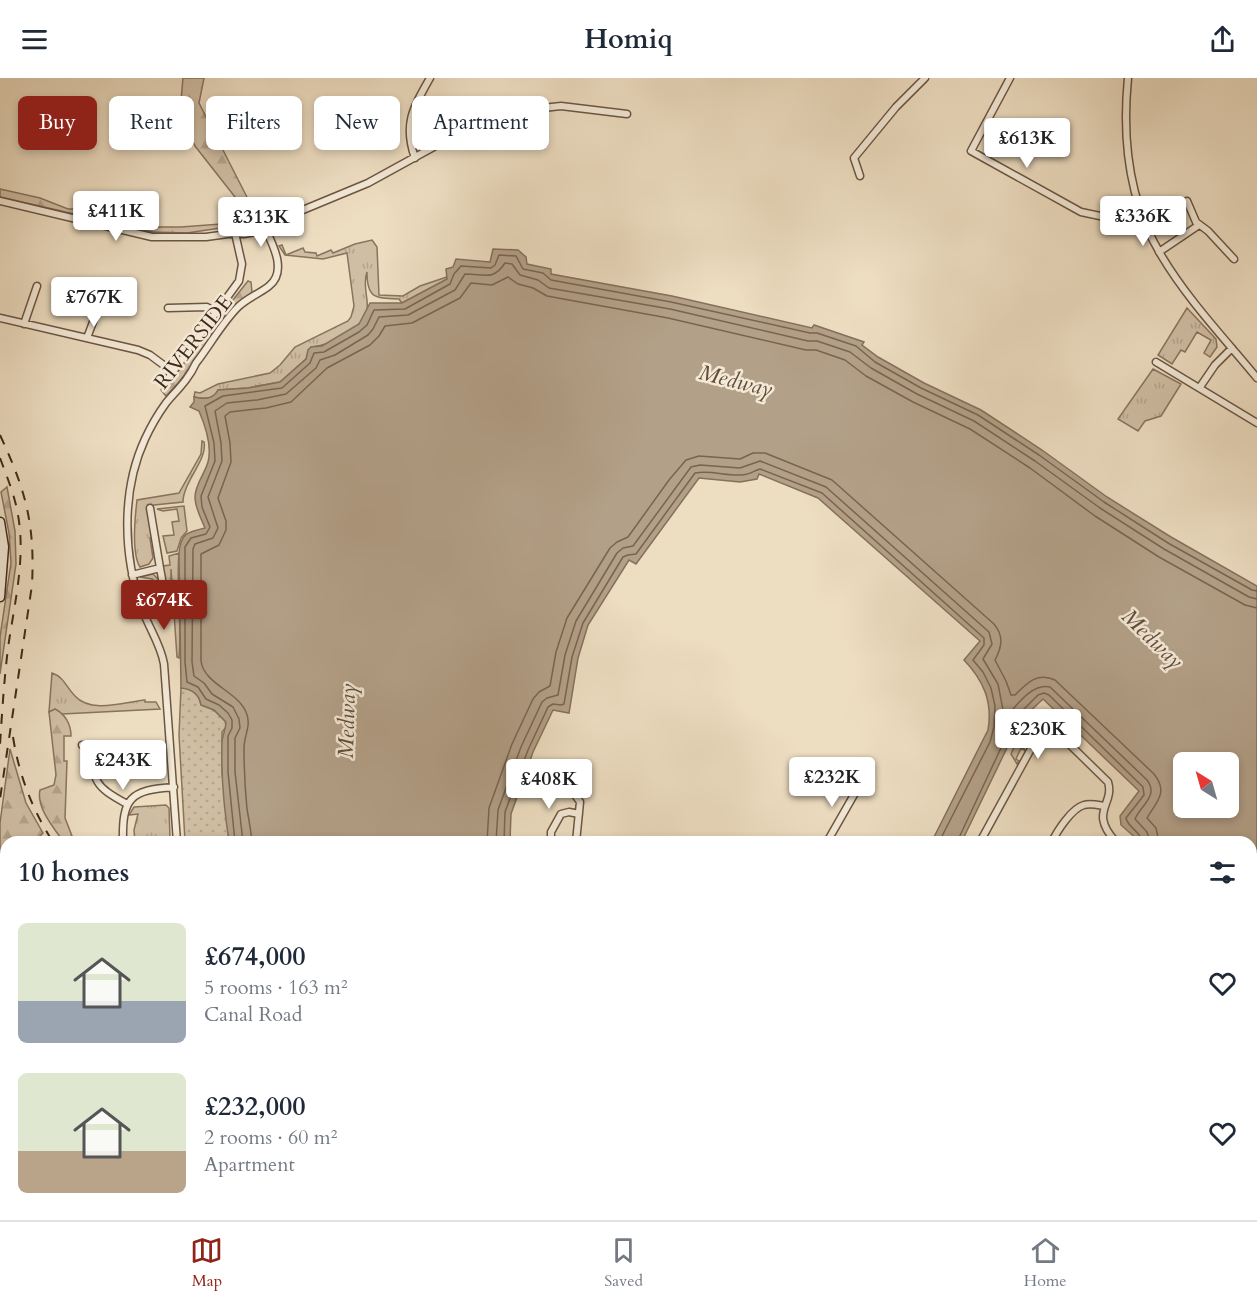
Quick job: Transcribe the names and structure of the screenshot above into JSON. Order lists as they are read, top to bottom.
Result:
{
  "streets": {
    "street": ["RIVERSIDE"]
  },
  "water": ["Medway"],
  "north": "top left",
  "page": {
    "header": "Homiq",
    "chip": [
      "Buy",
      "Rent",
      "Filters",
      "New",
      "Apartment"
    ],
    "price": [
      "£613K",
      "£411K",
      "£336K",
      "£313K",
      "£767K",
      "£674K",
      "£230K",
      "£243K",
      "£232K",
      "£408K"
    ],
    "heading": "10 homes",
    "list": [
      {
        "name": "£674,000",
        "note": "5 rooms · 163 m² · Canal Road"
      },
      {
        "name": "£232,000",
        "note": "2 rooms · 60 m² · Apartment"
      }
    ],
    "tabs": ["Map", "Saved", "Home"]
  }
}
